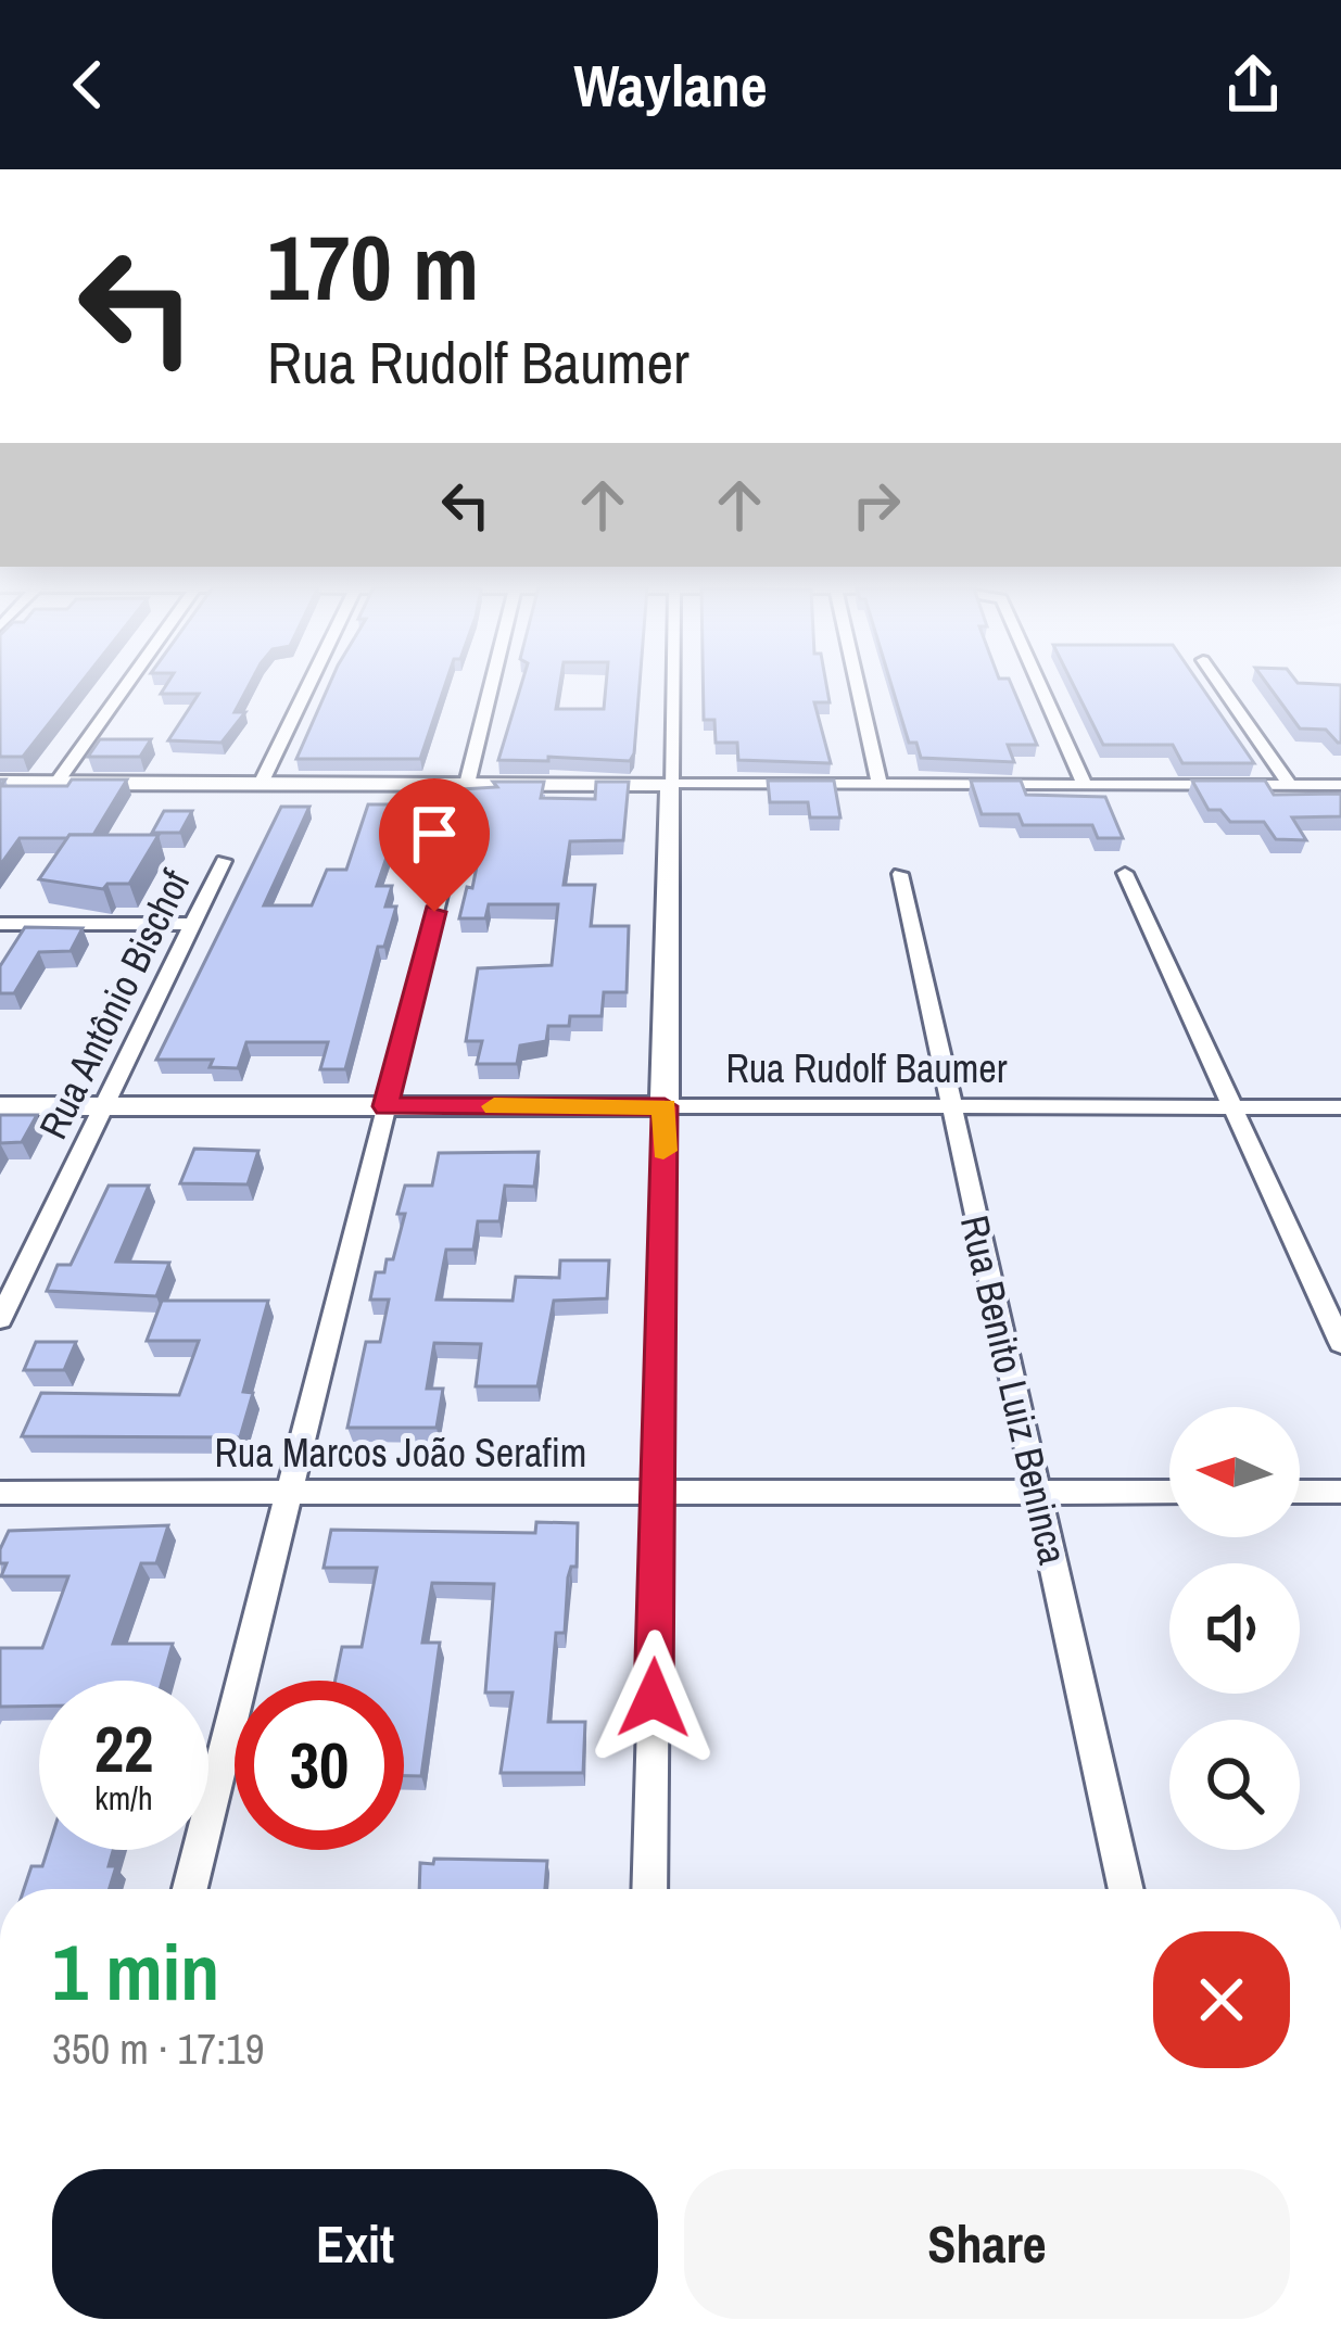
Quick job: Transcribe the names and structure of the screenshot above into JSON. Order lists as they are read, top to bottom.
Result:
{
  "streets": {
    "street": [
      "Rua Antônio Bischof",
      "Rua Rudolf Baumer",
      "Rua Benito Luiz Beninca",
      "Rua Marcos João Serafim"
    ]
  },
  "crossings": [
    ["Rua Antônio Bischof", "Rua Rudolf Baumer"],
    ["Rua Rudolf Baumer", "Rua Benito Luiz Beninca"],
    ["Rua Benito Luiz Beninca", "Rua Marcos João Serafim"]
  ],
  "north": "left",
  "page": {
    "header": "Waylane",
    "turn": ["170 m", "Rua Rudolf Baumer"],
    "speed": "22 km/h",
    "limit": "30",
    "heading": ["1 min", "350 m · 17:19"],
    "buttons": ["Exit", "Share"]
  }
}
